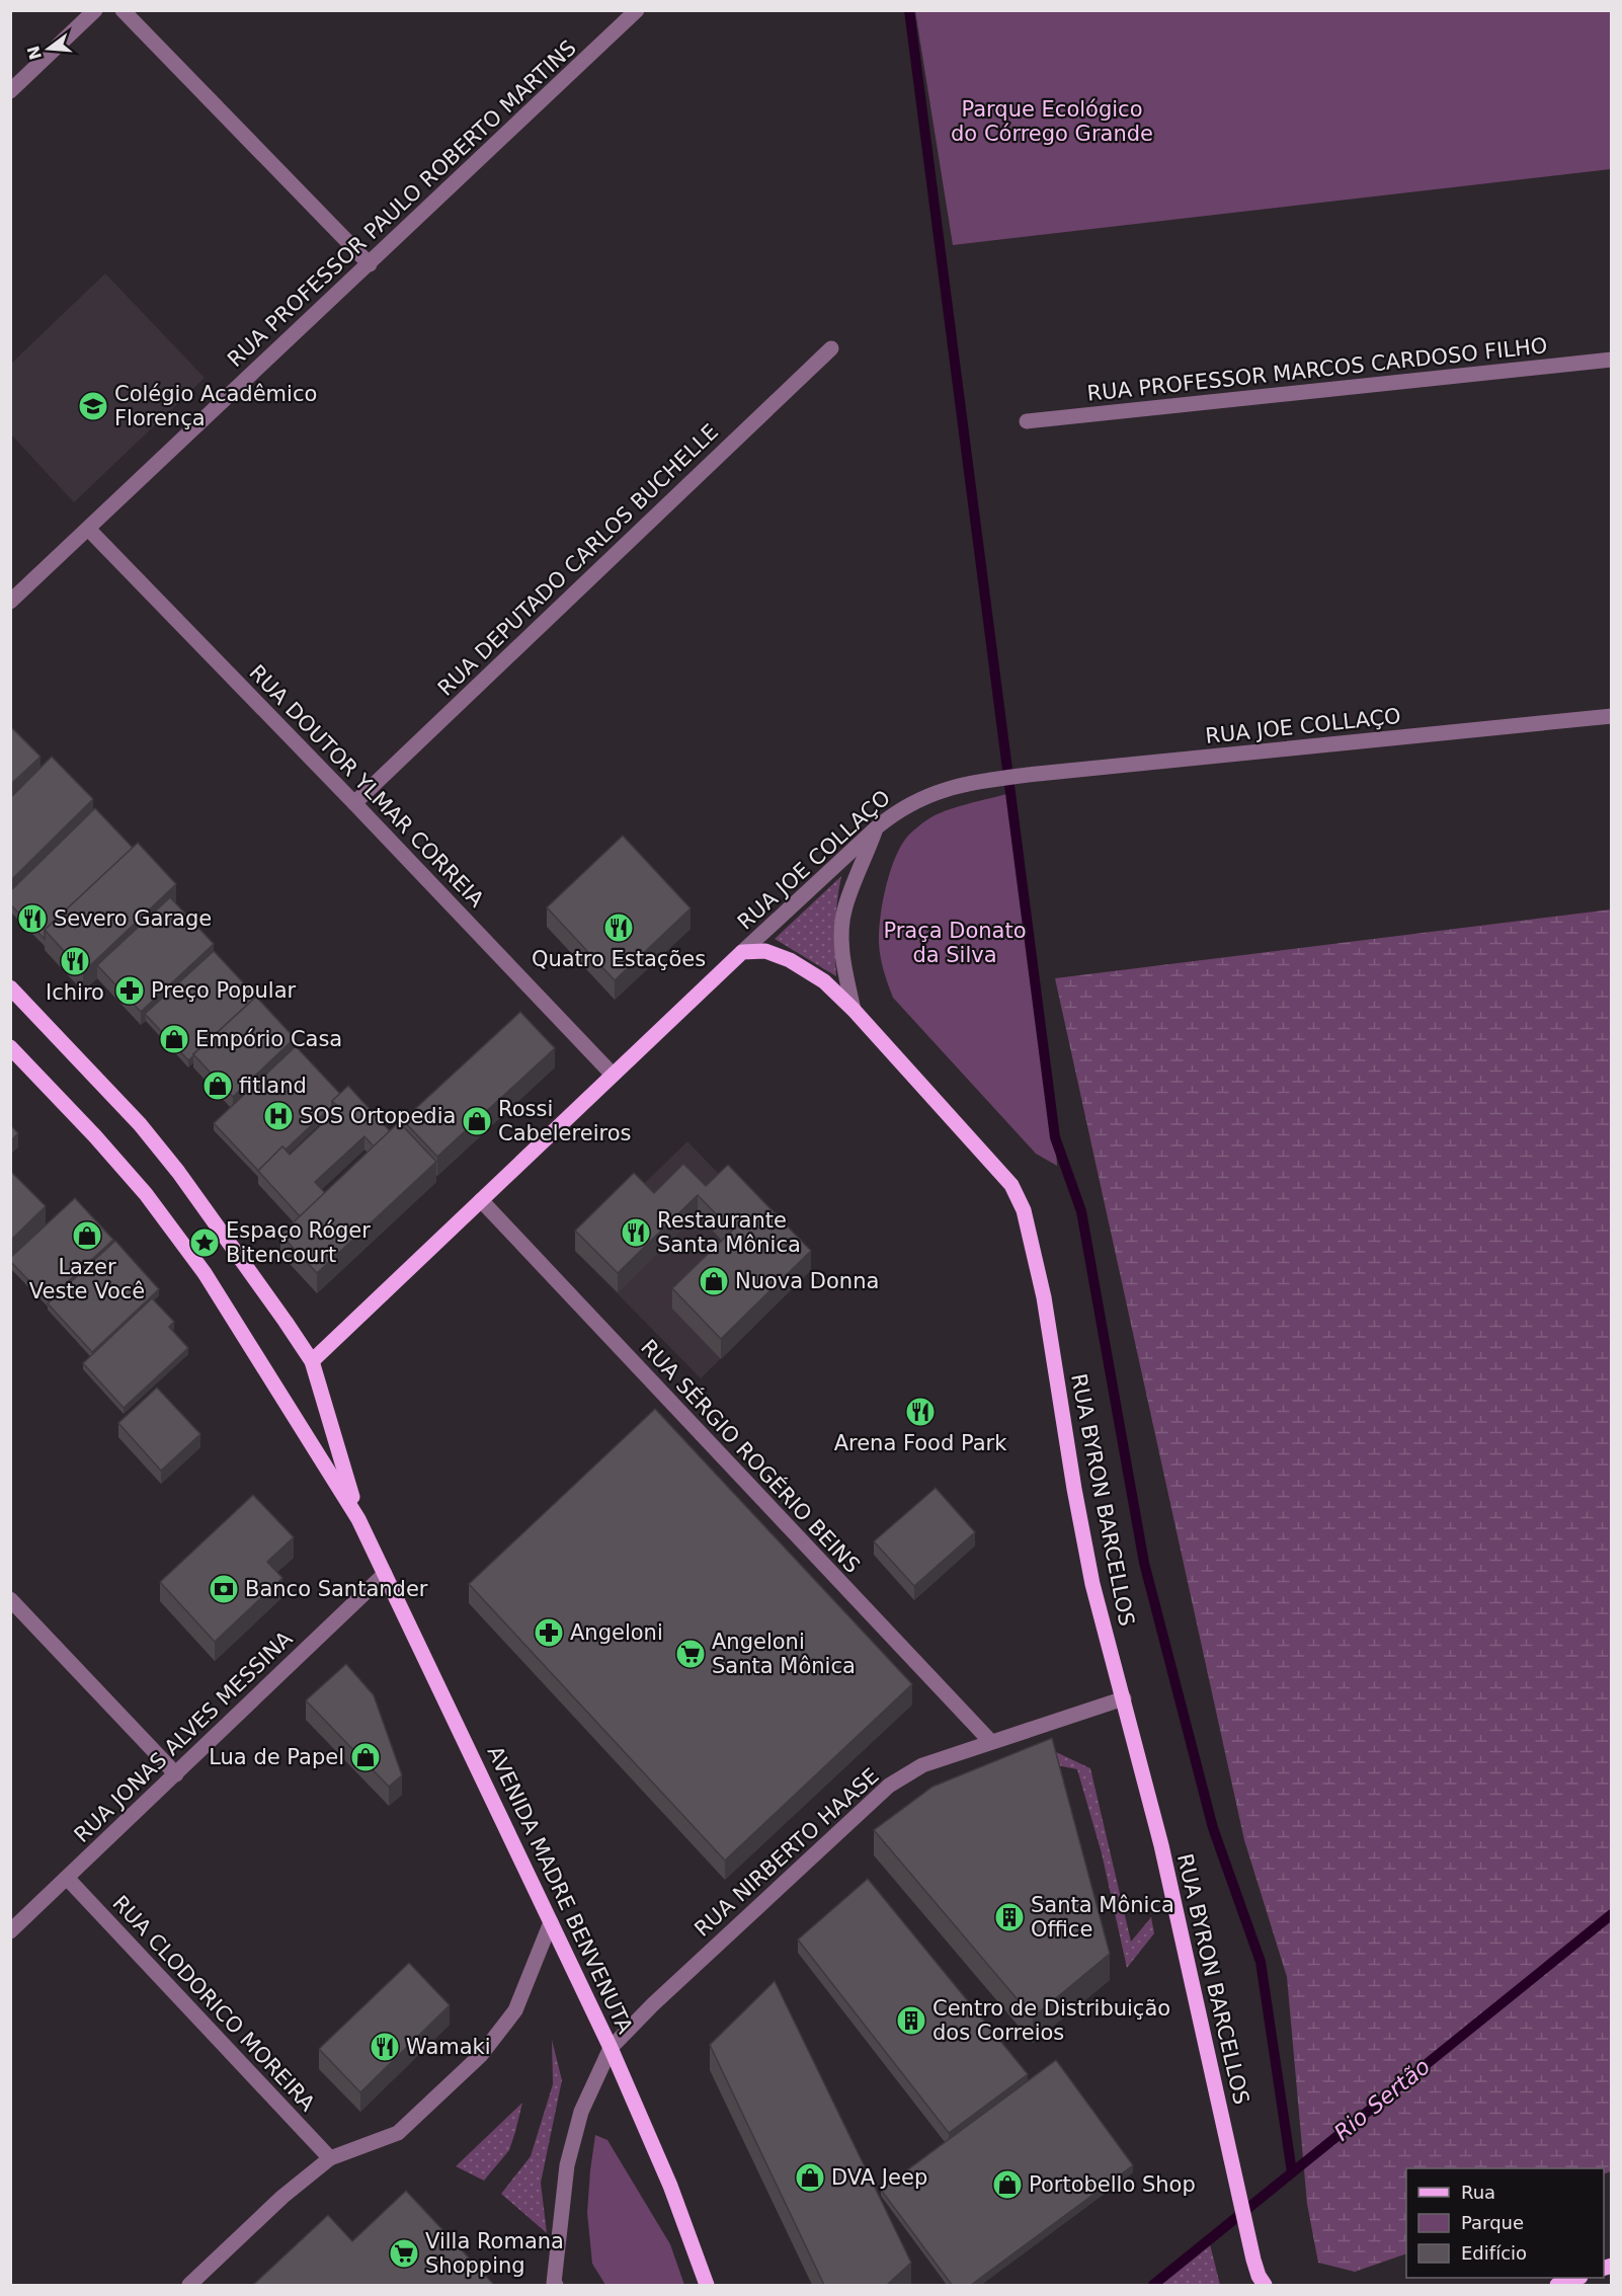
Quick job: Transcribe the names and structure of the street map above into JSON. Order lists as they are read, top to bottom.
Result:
{
  "streets": {
    "main road": ["RUA JOE COLLAÇO", "RUA BYRON BARCELLOS", "AVENIDA MADRE BENVENUTA"],
    "street": [
      "RUA PROFESSOR PAULO ROBERTO MARTINS",
      "RUA PROFESSOR MARCOS CARDOSO FILHO",
      "RUA DEPUTADO CARLOS BUCHELLE",
      "RUA DOUTOR YLMAR CORREIA",
      "RUA SÉRGIO ROGÉRIO BEINS",
      "RUA JONAS ALVES MESSINA",
      "RUA NIRBERTO HAASE",
      "RUA CLODORICO MOREIRA"
    ]
  },
  "crossings": [
    ["RUA PROFESSOR PAULO ROBERTO MARTINS", "RUA DOUTOR YLMAR CORREIA"],
    ["RUA DEPUTADO CARLOS BUCHELLE", "RUA DOUTOR YLMAR CORREIA"],
    ["RUA JOE COLLAÇO", "RUA DOUTOR YLMAR CORREIA"],
    ["RUA JOE COLLAÇO", "RUA SÉRGIO ROGÉRIO BEINS"],
    ["RUA JOE COLLAÇO", "RUA BYRON BARCELLOS"],
    ["RUA JOE COLLAÇO", "AVENIDA MADRE BENVENUTA"],
    ["RUA SÉRGIO ROGÉRIO BEINS", "RUA NIRBERTO HAASE"],
    ["RUA BYRON BARCELLOS", "RUA NIRBERTO HAASE"],
    ["RUA JONAS ALVES MESSINA", "AVENIDA MADRE BENVENUTA"],
    ["RUA JONAS ALVES MESSINA", "RUA CLODORICO MOREIRA"],
    ["RUA NIRBERTO HAASE", "AVENIDA MADRE BENVENUTA"]
  ],
  "water": ["Rio Sertão"],
  "parks": ["Parque Ecológico do Córrego Grande", "Praça Donato da Silva"],
  "places": {
    "school or university": ["Colégio Acadêmico Florença"],
    "restaurant": [
      "Severo Garage",
      "Quatro Estações",
      "Ichiro",
      "Restaurante Santa Mônica",
      "Arena Food Park",
      "Wamaki"
    ],
    "pharmacy": ["Preço Popular", "Angeloni"],
    "shop": [
      "Empório Casa",
      "fitland",
      "Rossi Cabelereiros",
      "Lazer Veste Você",
      "Nuova Donna",
      "Lua de Papel",
      "DVA Jeep",
      "Portobello Shop"
    ],
    "hospital": ["SOS Ortopedia"],
    "place": ["Espaço Róger Bitencourt"],
    "bank": ["Banco Santander"],
    "supermarket": ["Angeloni Santa Mônica", "Villa Romana Shopping"],
    "building": ["Santa Mônica Office", "Centro de Distribuição dos Correios"]
  },
  "legend": ["Rua", "Parque", "Edifício"],
  "north": "left"
}
